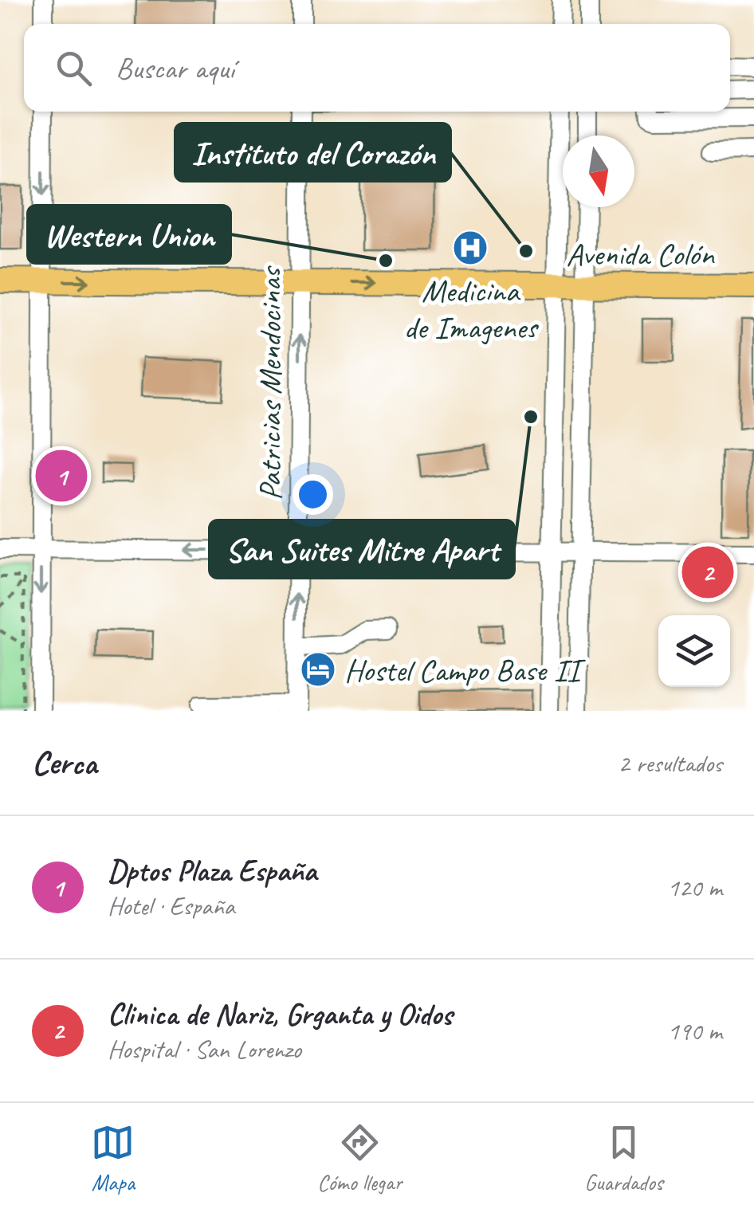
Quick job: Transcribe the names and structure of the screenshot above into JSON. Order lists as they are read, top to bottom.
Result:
{
  "streets": {
    "main road": ["Avenida Colón"],
    "street": ["Patricias Mendocinas"]
  },
  "crossings": [
    ["Avenida Colón", "Patricias Mendocinas"]
  ],
  "one_way": ["Avenida Colón", "Patricias Mendocinas"],
  "places": {
    "hospital": ["Medicina de Imagenes"],
    "other": ["Instituto del Corazón", "Western Union", "San Suites Mitre Apart"],
    "hotel": ["Hostel Campo Base II"]
  },
  "north": "bottom",
  "page": {
    "search": "Buscar aquí",
    "pins": ["1", "2"],
    "heading": ["Cerca", "2 resultados"],
    "list": [
      {
        "mark": "1",
        "name": "Dptos Plaza España",
        "note": "Hotel · España",
        "value": "120 m"
      },
      {
        "mark": "2",
        "name": "Clinica de Nariz, Grganta y Oidos",
        "note": "Hospital · San Lorenzo",
        "value": "190 m"
      }
    ],
    "nav": ["Mapa", "Cómo llegar", "Guardados"]
  }
}
